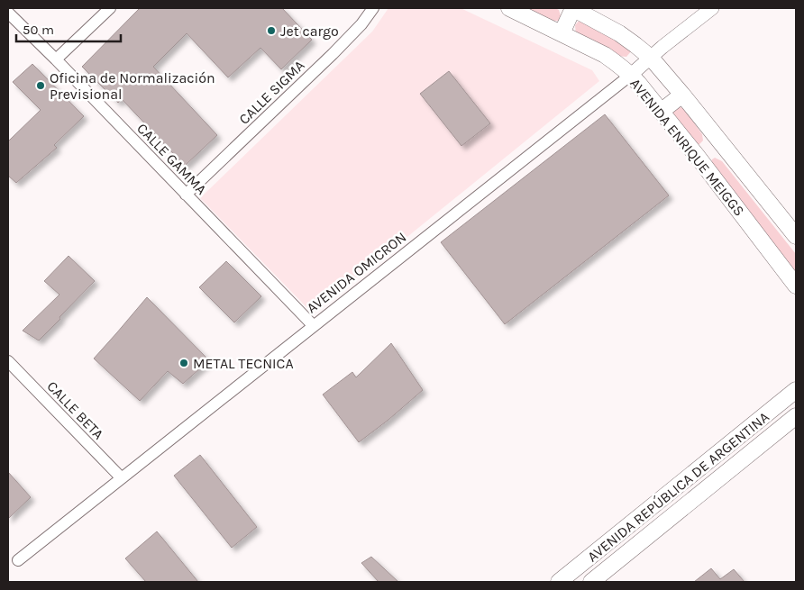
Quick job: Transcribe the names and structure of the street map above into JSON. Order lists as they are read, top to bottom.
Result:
{
  "streets": {
    "main road": ["AVENIDA ENRIQUE MEIGGS", "AVENIDA REPÚBLICA DE ARGENTINA"],
    "street": [
      "CALLE SIGMA",
      "CALLE GAMMA",
      "AVENIDA OMICRON",
      "CALLE BETA"
    ]
  },
  "crossings": [
    ["CALLE SIGMA", "CALLE GAMMA"],
    ["AVENIDA ENRIQUE MEIGGS", "AVENIDA OMICRON"],
    ["CALLE GAMMA", "AVENIDA OMICRON"],
    ["AVENIDA OMICRON", "CALLE BETA"]
  ],
  "places": ["Jet cargo", "Oficina de Normalización Previsional", "METAL TECNICA"],
  "scale_bar": "50 m"
}
